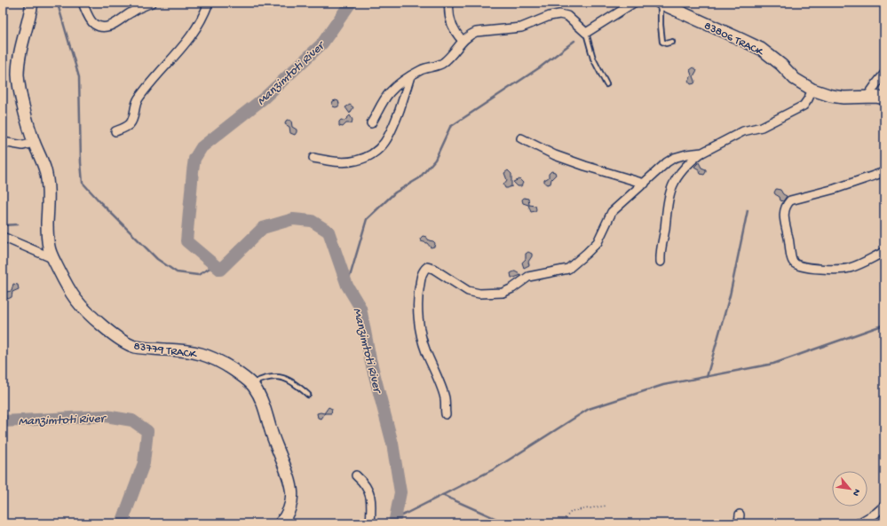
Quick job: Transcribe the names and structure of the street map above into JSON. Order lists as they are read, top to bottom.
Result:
{
  "streets": {
    "street": ["83806 TRACK", "83779 TRACK"]
  },
  "water": ["Manzimtoti River"],
  "north": "bottom right"
}
